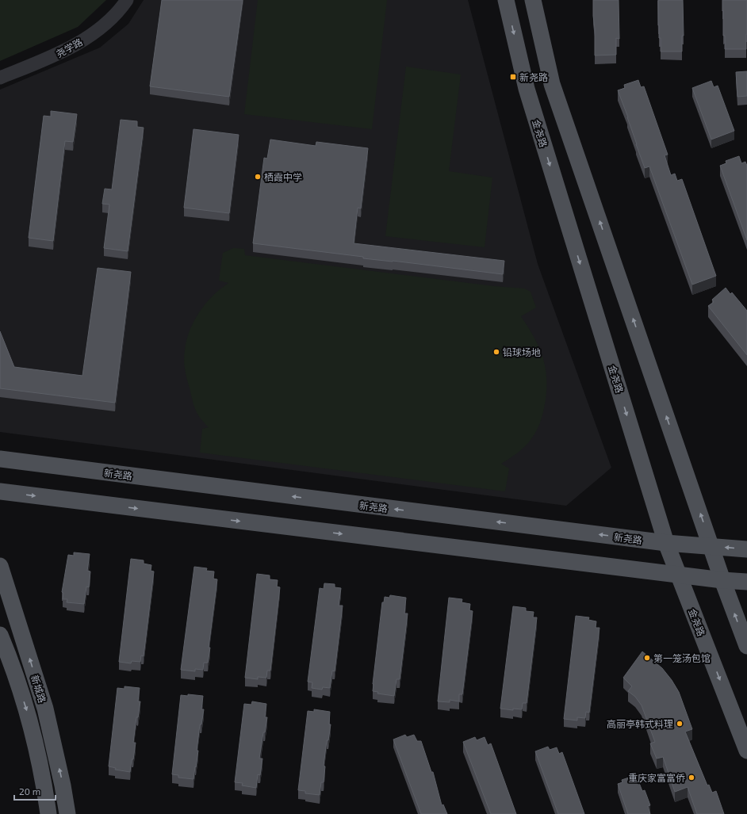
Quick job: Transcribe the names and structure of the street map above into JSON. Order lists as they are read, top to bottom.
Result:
{
  "streets": {
    "main road": ["金尧路", "新尧路", "新城路"],
    "street": ["尧学路"]
  },
  "crossings": [
    ["金尧路", "新尧路"]
  ],
  "places": {
    "transit": ["新尧路"],
    "other": [
      "栖霞中学",
      "铅球场地",
      "第一笼汤包馆",
      "高丽亭韩式料理",
      "重庆家富富侨"
    ]
  },
  "scale_bar": "20 m"
}
